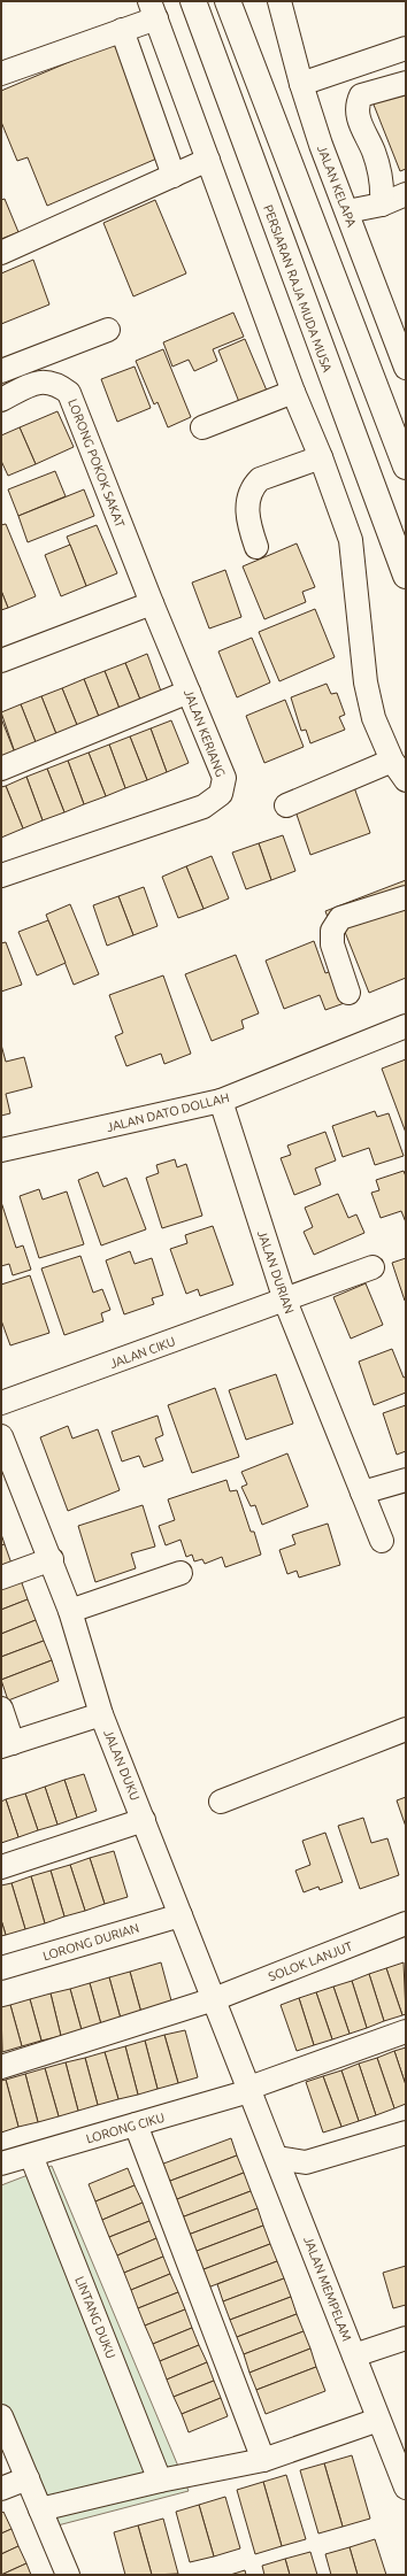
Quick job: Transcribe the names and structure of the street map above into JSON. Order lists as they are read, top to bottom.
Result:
{
  "streets": {
    "highway": ["PERSIARAN RAJA MUDA MUSA"],
    "street": [
      "JALAN KELAPA",
      "LORONG POKOK SAKAT",
      "JALAN KERIANG",
      "JALAN DATO DOLLAH",
      "JALAN DURIAN",
      "JALAN CIKU",
      "JALAN DUKU",
      "LORONG DURIAN",
      "SOLOK LANJUT",
      "LORONG CIKU",
      "JALAN MEMPELAM",
      "LINTANG DUKU"
    ]
  },
  "crossings": [
    ["LORONG POKOK SAKAT", "JALAN KERIANG"],
    ["JALAN DATO DOLLAH", "JALAN DURIAN"],
    ["JALAN DURIAN", "JALAN CIKU"],
    ["JALAN DUKU", "LORONG DURIAN"],
    ["JALAN DUKU", "SOLOK LANJUT"],
    ["JALAN DUKU", "LORONG CIKU"],
    ["JALAN DUKU", "JALAN MEMPELAM"],
    ["LORONG CIKU", "JALAN MEMPELAM"],
    ["LORONG CIKU", "LINTANG DUKU"]
  ]
}
